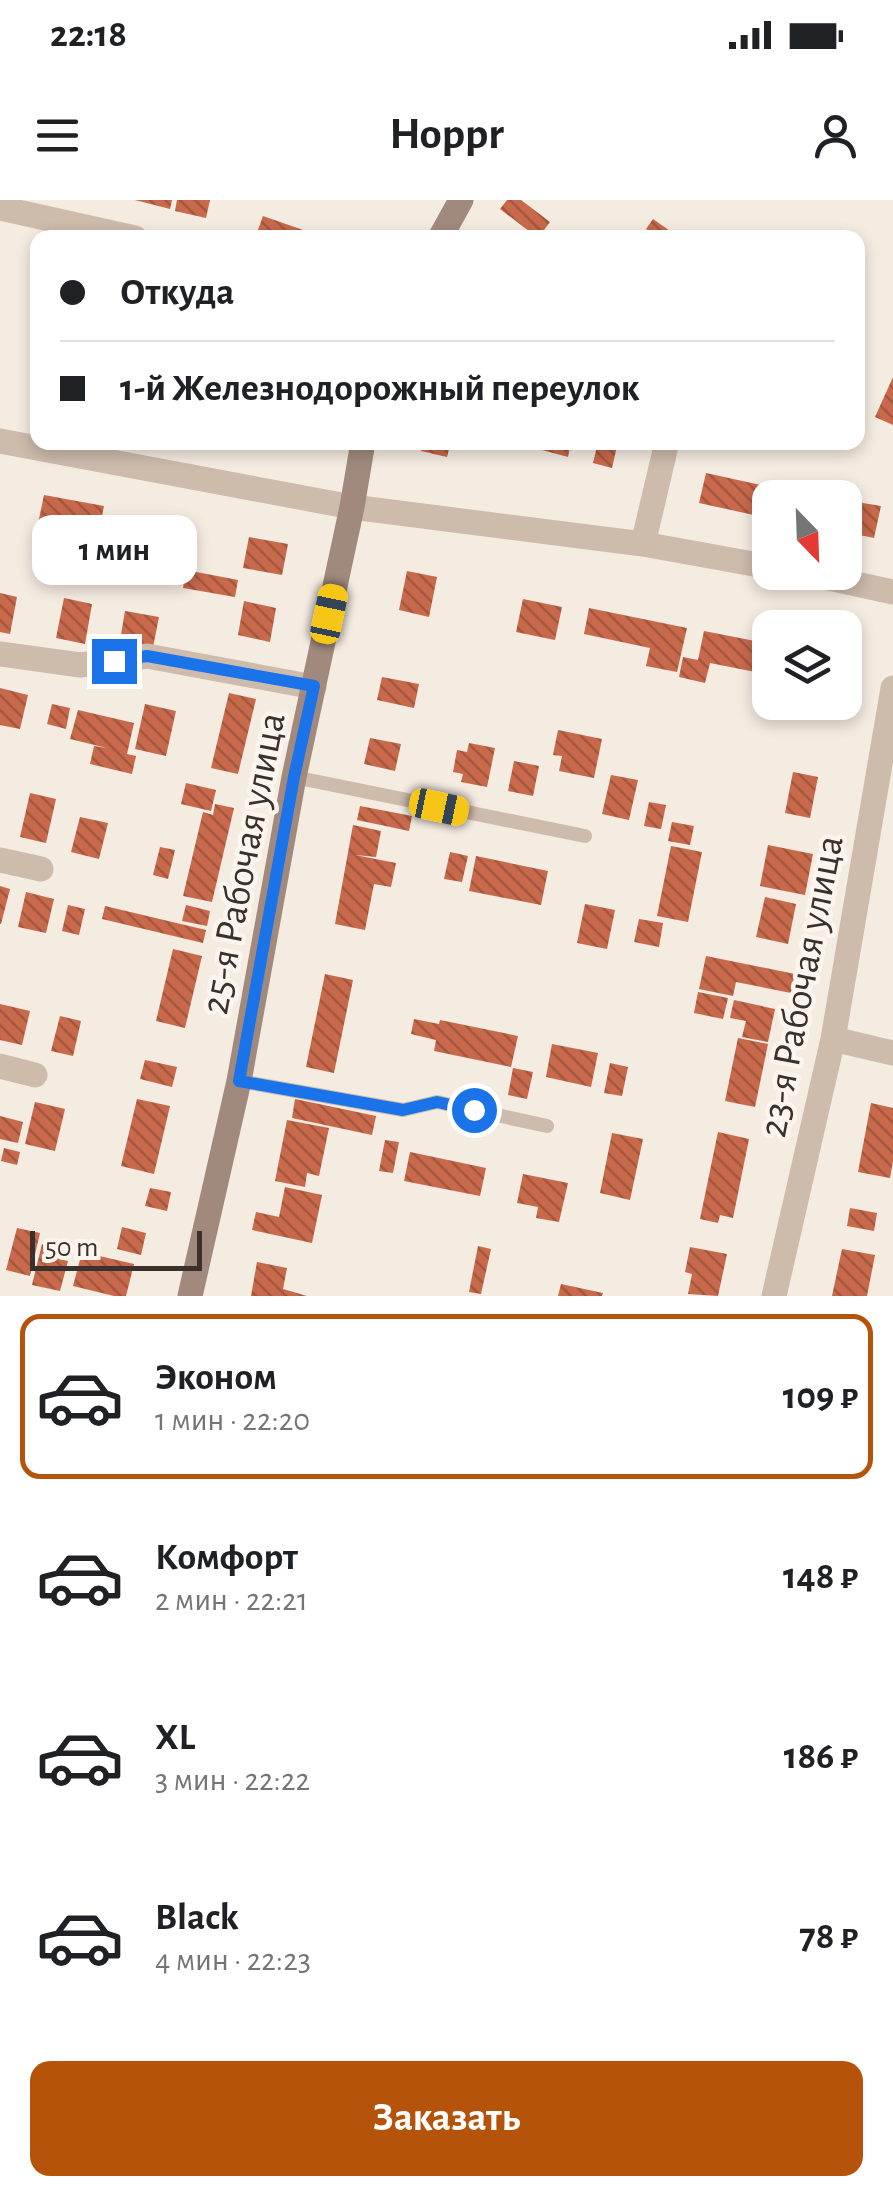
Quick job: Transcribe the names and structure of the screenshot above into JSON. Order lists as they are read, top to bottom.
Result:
{
  "streets": {
    "main road": ["25-я Рабочая улица"],
    "street": ["23-я Рабочая улица"]
  },
  "scale_bar": "50 m",
  "north": "bottom right",
  "page": {
    "status": "22:18",
    "header": "Hoppr",
    "banner": ["Откуда", "1-й Железнодорожный переулок"],
    "bubble": "1 мин",
    "scale": "50 m",
    "list": [
      {
        "name": "Эконом",
        "note": "1 мин · 22:20",
        "value": "109 ₽"
      },
      {
        "name": "Комфорт",
        "note": "2 мин · 22:21",
        "value": "148 ₽"
      },
      {
        "name": "XL",
        "note": "3 мин · 22:22",
        "value": "186 ₽"
      },
      {
        "name": "Black",
        "note": "4 мин · 22:23",
        "value": "78 ₽"
      }
    ],
    "buttons": "Заказать"
  }
}
